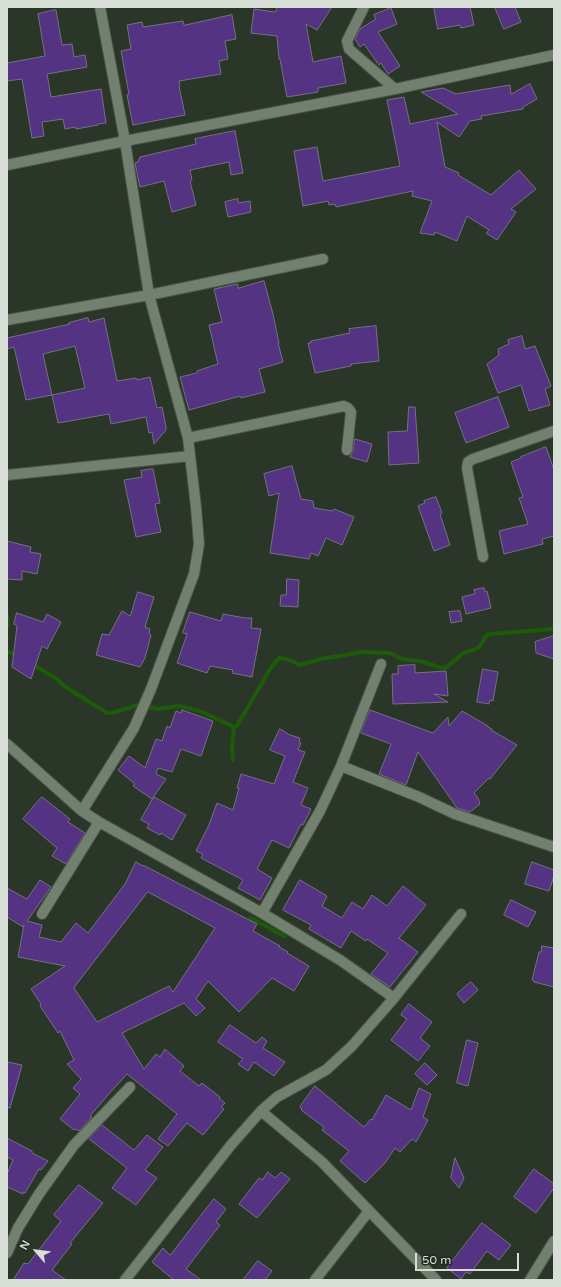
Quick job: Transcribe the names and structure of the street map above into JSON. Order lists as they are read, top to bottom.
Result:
{
  "scale_bar": "50 m",
  "north": "top left"
}
